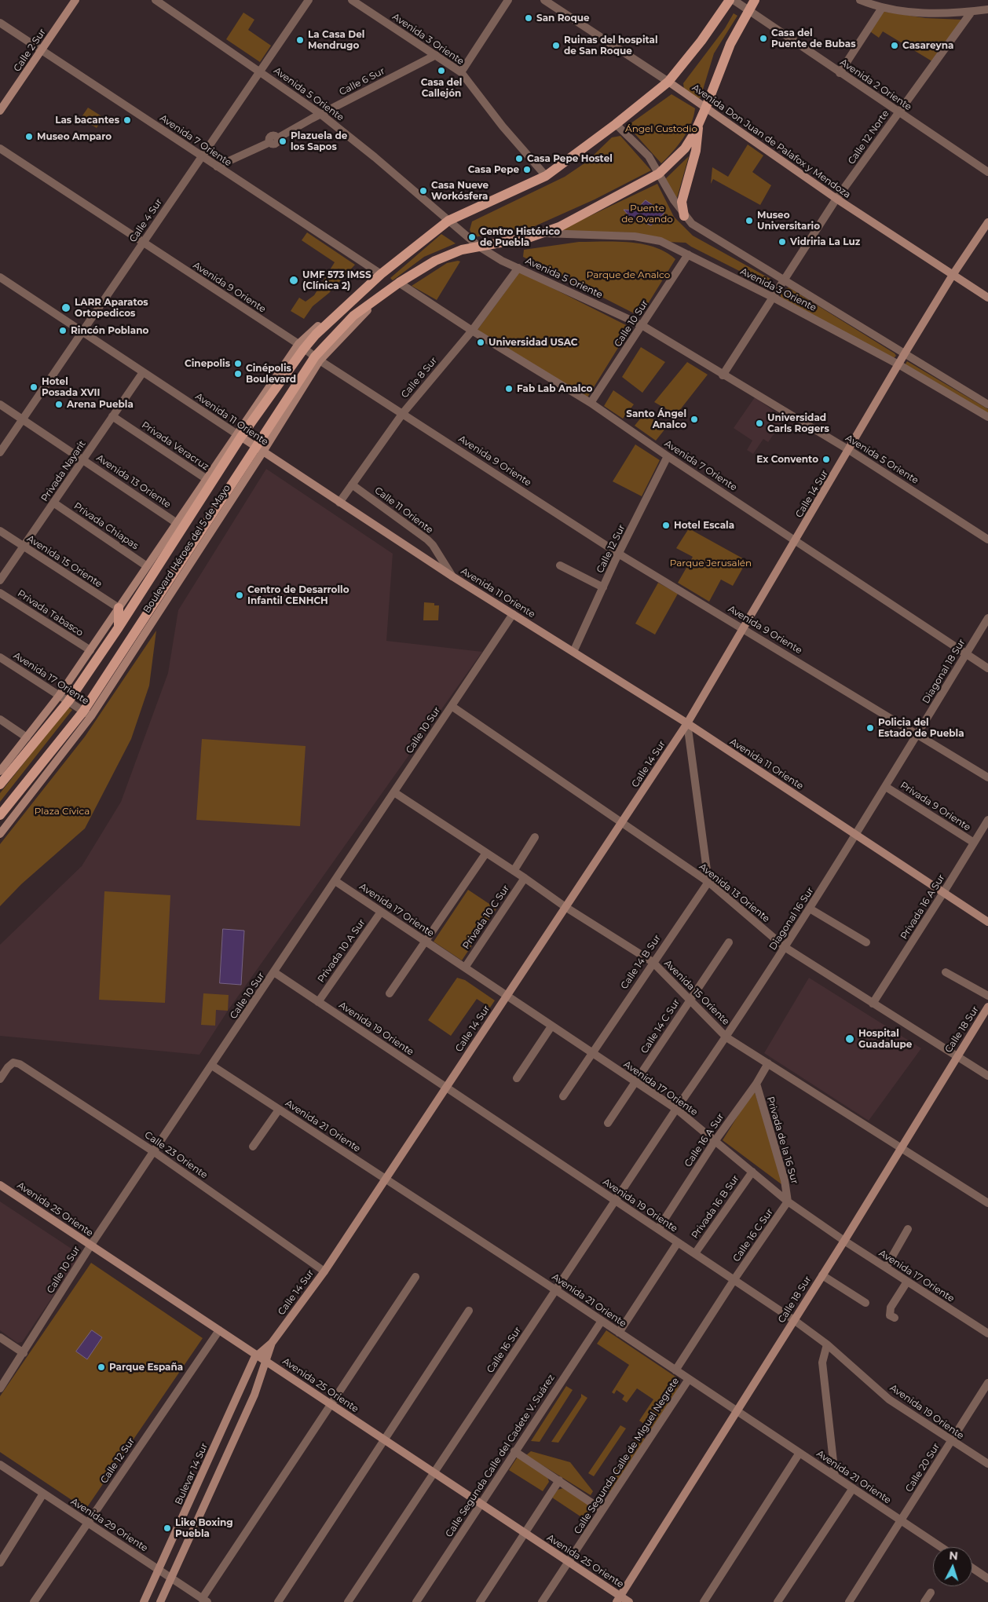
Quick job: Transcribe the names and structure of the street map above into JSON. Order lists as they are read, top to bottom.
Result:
{
  "streets": {
    "main road": [
      "Calle 2 Sur",
      "Avenida Don Juan de Palafox y Mendoza",
      "Avenida 11 Oriente",
      "Calle 14 Sur",
      "Boulevard Héroes del 5 de Mayo",
      "Calle 18 Sur",
      "Avenida 25 Oriente",
      "Bulevar 14 Sur"
    ],
    "street": [
      "Avenida 3 Oriente",
      "Calle 6 Sur",
      "Avenida 2 Oriente",
      "Avenida 5 Oriente",
      "Calle 12 Norte",
      "Avenida 7 Oriente",
      "Calle 4 Sur",
      "Avenida 9 Oriente",
      "Calle 10 Sur",
      "Calle 8 Sur",
      "Privada Veracruz",
      "Privada Nayarit",
      "Avenida 13 Oriente",
      "Calle 11 Oriente",
      "Privada Chiapas",
      "Calle 12 Sur",
      "Avenida 15 Oriente",
      "Privada Tabasco",
      "Diagonal 18 Sur",
      "Avenida 17 Oriente",
      "Privada 9 Oriente",
      "Privada 16 A Sur",
      "Privada 10 C Sur",
      "Diagonal 16 Sur",
      "Privada 10 A Sur",
      "Calle 14 B Sur",
      "Calle 14 C Sur",
      "Avenida 19 Oriente",
      "Avenida 21 Oriente",
      "Calle 16 A Sur",
      "Privada de la 16 Sur",
      "Calle 23 Oriente",
      "Privada 16 B Sur",
      "Calle 16 C Sur",
      "Calle 16 Sur",
      "Calle Segunda Calle del Cadete V. Suárez",
      "Calle Segunda Calle de Miguel Negrete",
      "Calle 20 Sur",
      "Avenida 29 Oriente"
    ]
  },
  "crossings": [
    ["Avenida 3 Oriente", "Calle 6 Sur"],
    ["Avenida 3 Oriente", "Calle 10 Sur"],
    ["Avenida 3 Oriente", "Calle 14 Sur"],
    ["Avenida 3 Oriente", "Boulevard Héroes del 5 de Mayo"],
    ["Calle 2 Sur", "Avenida 7 Oriente"],
    ["Calle 6 Sur", "Avenida 5 Oriente"],
    ["Calle 6 Sur", "Avenida 7 Oriente"],
    ["Avenida 2 Oriente", "Calle 12 Norte"],
    ["Avenida 2 Oriente", "Boulevard Héroes del 5 de Mayo"],
    ["Avenida 5 Oriente", "Calle 4 Sur"],
    ["Avenida 5 Oriente", "Calle 10 Sur"],
    ["Avenida 5 Oriente", "Calle 8 Sur"],
    ["Avenida 5 Oriente", "Calle 14 Sur"],
    ["Avenida 5 Oriente", "Boulevard Héroes del 5 de Mayo"],
    ["Calle 12 Norte", "Avenida Don Juan de Palafox y Mendoza"],
    ["Avenida 7 Oriente", "Calle 4 Sur"],
    ["Avenida 7 Oriente", "Calle 10 Sur"],
    ["Avenida 7 Oriente", "Calle 8 Sur"],
    ["Avenida 7 Oriente", "Calle 14 Sur"],
    ["Avenida 7 Oriente", "Boulevard Héroes del 5 de Mayo"],
    ["Avenida 7 Oriente", "Calle 12 Sur"],
    ["Avenida 7 Oriente", "Diagonal 18 Sur"],
    ["Avenida Don Juan de Palafox y Mendoza", "Calle 14 Sur"],
    ["Avenida Don Juan de Palafox y Mendoza", "Boulevard Héroes del 5 de Mayo"],
    ["Calle 4 Sur", "Avenida 9 Oriente"],
    ["Calle 4 Sur", "Avenida 11 Oriente"],
    ["Calle 4 Sur", "Avenida 13 Oriente"],
    ["Avenida 9 Oriente", "Calle 8 Sur"],
    ["Avenida 9 Oriente", "Calle 14 Sur"],
    ["Avenida 9 Oriente", "Boulevard Héroes del 5 de Mayo"],
    ["Avenida 9 Oriente", "Calle 12 Sur"],
    ["Avenida 9 Oriente", "Diagonal 18 Sur"],
    ["Avenida 9 Oriente", "Diagonal 16 Sur"],
    ["Calle 10 Sur", "Avenida 11 Oriente"],
    ["Calle 10 Sur", "Avenida 13 Oriente"],
    ["Calle 10 Sur", "Avenida 15 Oriente"],
    ["Calle 10 Sur", "Avenida 17 Oriente"],
    ["Calle 10 Sur", "Avenida 19 Oriente"],
    ["Calle 10 Sur", "Avenida 21 Oriente"],
    ["Calle 10 Sur", "Calle 23 Oriente"],
    ["Calle 10 Sur", "Avenida 25 Oriente"],
    ["Calle 8 Sur", "Avenida 11 Oriente"],
    ["Calle 8 Sur", "Calle 11 Oriente"],
    ["Avenida 11 Oriente", "Privada Nayarit"],
    ["Avenida 11 Oriente", "Calle 14 Sur"],
    ["Avenida 11 Oriente", "Calle 11 Oriente"],
    ["Avenida 11 Oriente", "Boulevard Héroes del 5 de Mayo"],
    ["Avenida 11 Oriente", "Calle 12 Sur"],
    ["Avenida 11 Oriente", "Privada 16 A Sur"],
    ["Avenida 11 Oriente", "Diagonal 16 Sur"],
    ["Privada Veracruz", "Privada Nayarit"],
    ["Privada Veracruz", "Boulevard Héroes del 5 de Mayo"],
    ["Privada Nayarit", "Avenida 13 Oriente"],
    ["Privada Nayarit", "Privada Chiapas"],
    ["Privada Nayarit", "Avenida 15 Oriente"],
    ["Avenida 13 Oriente", "Calle 14 Sur"],
    ["Avenida 13 Oriente", "Boulevard Héroes del 5 de Mayo"],
    ["Avenida 13 Oriente", "Privada 16 A Sur"],
    ["Avenida 13 Oriente", "Diagonal 16 Sur"],
    ["Avenida 13 Oriente", "Calle 14 B Sur"],
    ["Avenida 13 Oriente", "Calle 18 Sur"],
    ["Calle 14 Sur", "Avenida 15 Oriente"],
    ["Calle 14 Sur", "Avenida 17 Oriente"],
    ["Calle 14 Sur", "Avenida 19 Oriente"],
    ["Calle 14 Sur", "Avenida 21 Oriente"],
    ["Calle 14 Sur", "Calle 23 Oriente"],
    ["Calle 14 Sur", "Avenida 25 Oriente"],
    ["Calle 14 Sur", "Bulevar 14 Sur"],
    ["Privada Chiapas", "Boulevard Héroes del 5 de Mayo"],
    ["Boulevard Héroes del 5 de Mayo", "Avenida 15 Oriente"],
    ["Boulevard Héroes del 5 de Mayo", "Privada Tabasco"],
    ["Boulevard Héroes del 5 de Mayo", "Avenida 17 Oriente"],
    ["Calle 12 Sur", "Avenida 25 Oriente"],
    ["Calle 12 Sur", "Avenida 29 Oriente"],
    ["Avenida 15 Oriente", "Privada 10 C Sur"],
    ["Avenida 15 Oriente", "Diagonal 16 Sur"],
    ["Avenida 15 Oriente", "Calle 14 B Sur"],
    ["Avenida 15 Oriente", "Calle 14 C Sur"],
    ["Avenida 15 Oriente", "Calle 18 Sur"],
    ["Avenida 15 Oriente", "Calle 16 A Sur"],
    ["Diagonal 18 Sur", "Diagonal 16 Sur"],
    ["Avenida 17 Oriente", "Privada 10 C Sur"],
    ["Avenida 17 Oriente", "Diagonal 16 Sur"],
    ["Avenida 17 Oriente", "Privada 10 A Sur"],
    ["Avenida 17 Oriente", "Calle 14 B Sur"],
    ["Avenida 17 Oriente", "Calle 14 C Sur"],
    ["Avenida 17 Oriente", "Calle 18 Sur"],
    ["Avenida 17 Oriente", "Calle 16 A Sur"],
    ["Avenida 17 Oriente", "Privada de la 16 Sur"],
    ["Avenida 17 Oriente", "Privada 16 B Sur"],
    ["Avenida 17 Oriente", "Calle 16 C Sur"],
    ["Avenida 17 Oriente", "Calle 16 Sur"],
    ["Privada 9 Oriente", "Privada 16 A Sur"],
    ["Privada 9 Oriente", "Diagonal 16 Sur"],
    ["Diagonal 16 Sur", "Calle 16 Sur"],
    ["Privada 10 A Sur", "Avenida 19 Oriente"],
    ["Avenida 19 Oriente", "Calle 18 Sur"],
    ["Avenida 19 Oriente", "Calle 16 A Sur"],
    ["Avenida 19 Oriente", "Privada 16 B Sur"],
    ["Avenida 19 Oriente", "Calle 16 C Sur"],
    ["Avenida 19 Oriente", "Calle 16 Sur"],
    ["Avenida 19 Oriente", "Calle 20 Sur"],
    ["Calle 18 Sur", "Avenida 21 Oriente"],
    ["Calle 18 Sur", "Avenida 25 Oriente"],
    ["Avenida 21 Oriente", "Calle 16 C Sur"],
    ["Avenida 21 Oriente", "Calle 16 Sur"],
    ["Avenida 21 Oriente", "Calle Segunda Calle del Cadete V. Suárez"],
    ["Avenida 21 Oriente", "Calle Segunda Calle de Miguel Negrete"],
    ["Avenida 21 Oriente", "Calle 20 Sur"],
    ["Calle 16 A Sur", "Privada de la 16 Sur"],
    ["Privada de la 16 Sur", "Calle 16 C Sur"],
    ["Avenida 25 Oriente", "Calle 16 Sur"],
    ["Avenida 25 Oriente", "Calle Segunda Calle del Cadete V. Suárez"],
    ["Avenida 25 Oriente", "Calle Segunda Calle de Miguel Negrete"],
    ["Avenida 25 Oriente", "Bulevar 14 Sur"],
    ["Bulevar 14 Sur", "Avenida 29 Oriente"]
  ],
  "parks": [
    "Ángel Custodio",
    "Puente de Ovando",
    "Parque de Analco",
    "Parque Jerusalén",
    "Plaza Cívica"
  ],
  "places": [
    "San Roque",
    "Casa del Puente de Bubas",
    "La Casa Del Mendrugo",
    "Ruinas del hospital de San Roque",
    "Casareyna",
    "Casa del Callejón",
    "Las bacantes",
    "Museo Amparo",
    "Plazuela de los Sapos",
    "Casa Pepe Hostel",
    "Casa Pepe",
    "Casa Nueve Workósfera",
    "Museo Universitario",
    "Centro Histórico de Puebla",
    "Vidriria La Luz",
    "UMF 573 IMSS (Clínica 2)",
    "LARR Aparatos Ortopedicos",
    "Rincón Poblano",
    "Universidad USAC",
    "Cinepolis",
    "Cinépolis Boulevard",
    "Hotel Posada XVII",
    "Fab Lab Analco",
    "Arena Puebla",
    "Santo Ángel Analco",
    "Universidad Carls Rogers",
    "Ex Convento",
    "Hotel Escala",
    "Centro de Desarrollo Infantil CENHCH",
    "Policia del Estado de Puebla",
    "Hospital Guadalupe",
    "Parque España",
    "Like Boxing Puebla"
  ],
  "north": "top"
}
